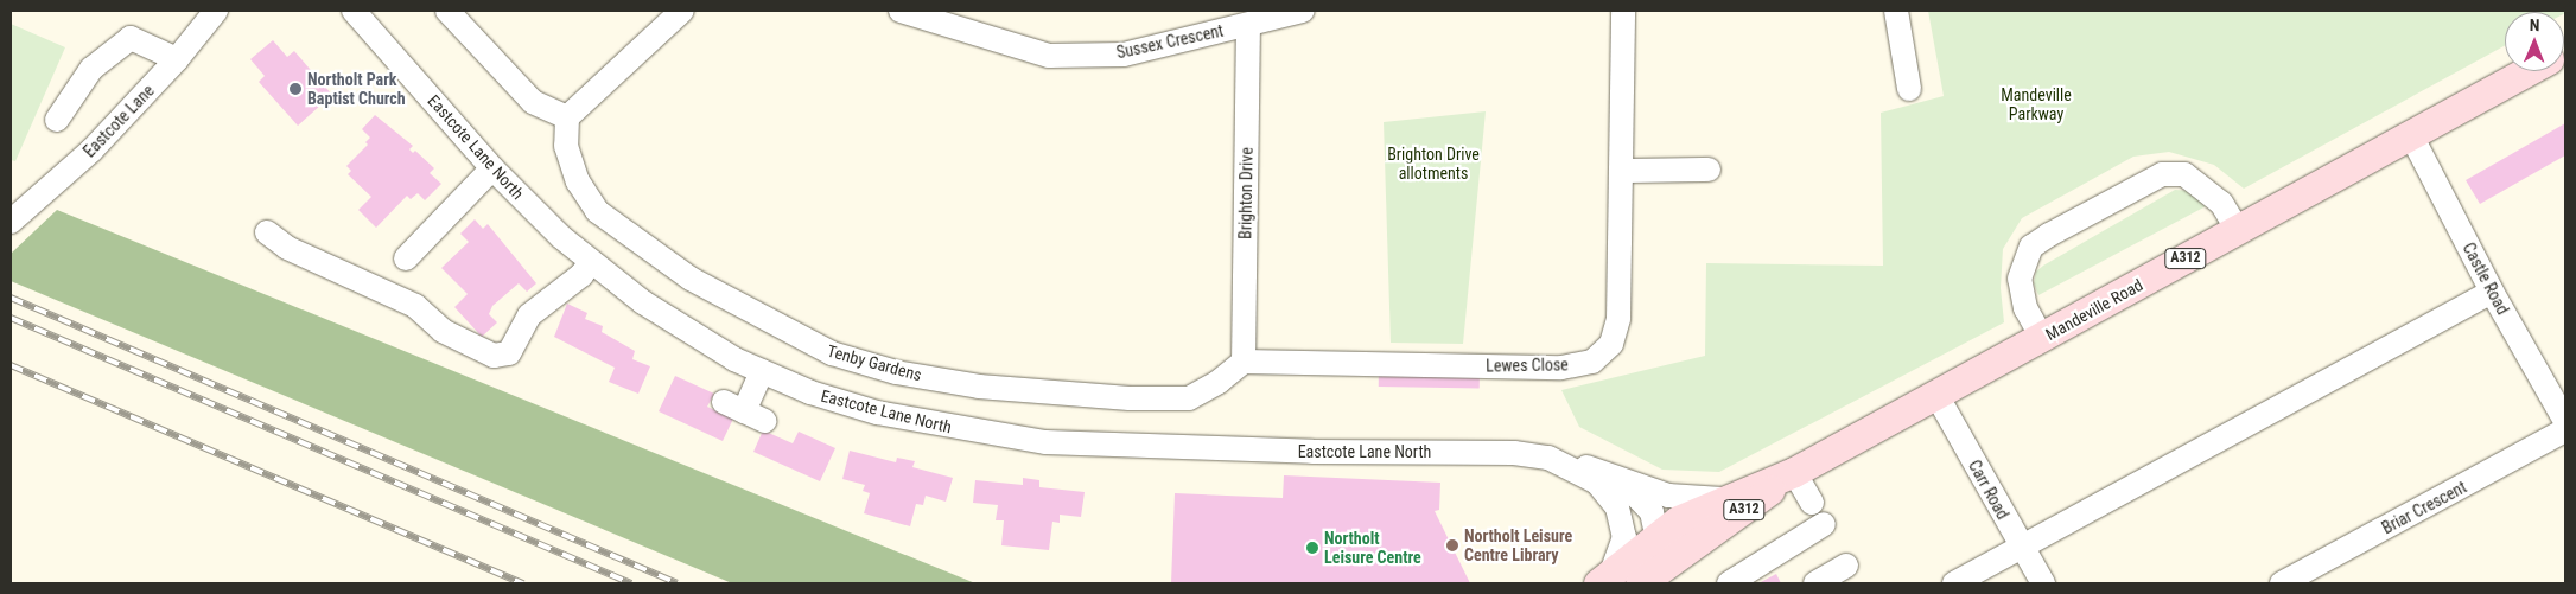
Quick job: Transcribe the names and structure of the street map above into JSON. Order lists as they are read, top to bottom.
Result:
{
  "streets": {
    "main road": ["A312", "Mandeville Road"],
    "street": [
      "Sussex Crescent",
      "Eastcote Lane",
      "Eastcote Lane North",
      "Brighton Drive",
      "Castle Road",
      "Tenby Gardens",
      "Lewes Close",
      "Carr Road",
      "Briar Crescent"
    ]
  },
  "crossings": [
    ["Sussex Crescent", "Brighton Drive"],
    ["Eastcote Lane North", "Mandeville Road"],
    ["Brighton Drive", "Tenby Gardens"],
    ["Brighton Drive", "Lewes Close"],
    ["Castle Road", "Mandeville Road"],
    ["Mandeville Road", "Carr Road"],
    ["Tenby Gardens", "Lewes Close"]
  ],
  "parks": ["Mandeville Parkway", "Brighton Drive allotments"],
  "places": ["Northolt Park Baptist Church", "Northolt Leisure Centre Library", "Northolt Leisure Centre"],
  "north": "top"
}
